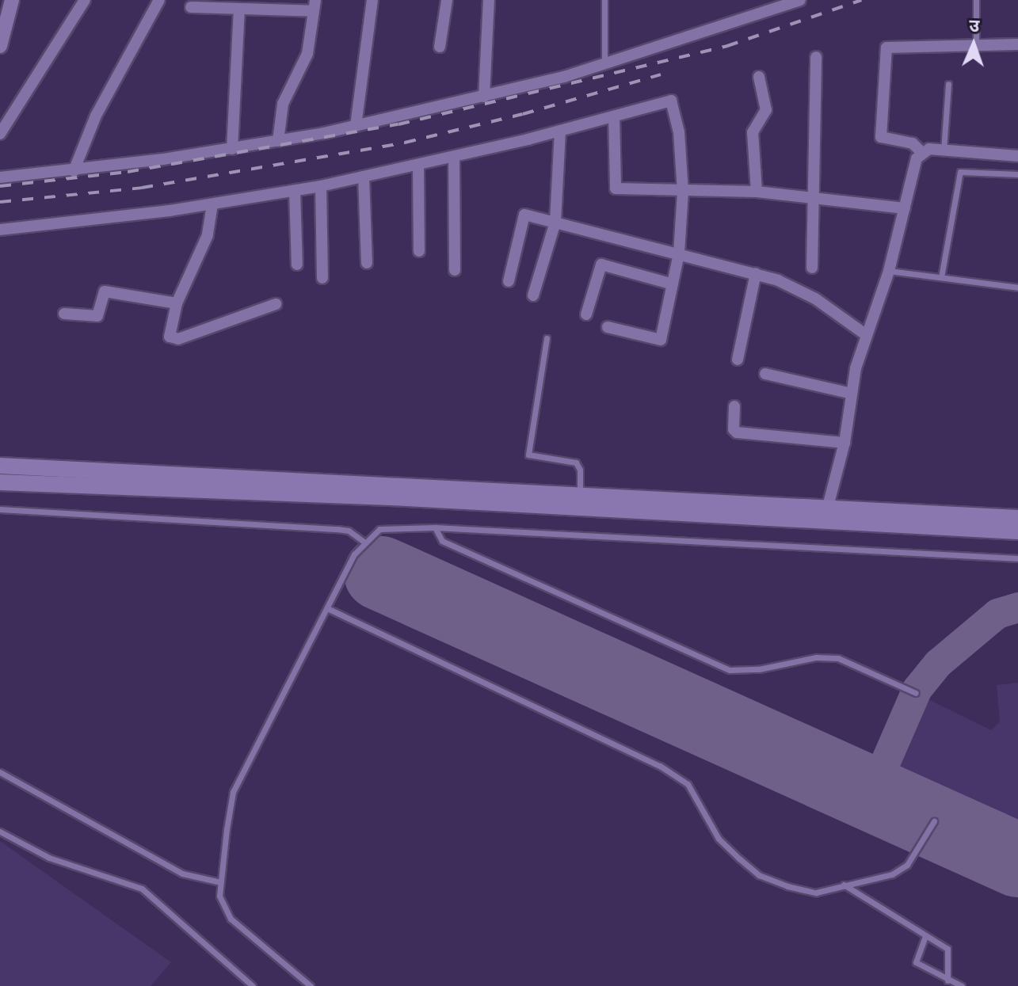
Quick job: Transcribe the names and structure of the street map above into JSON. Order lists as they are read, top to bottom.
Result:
{
  "north": "top"
}
